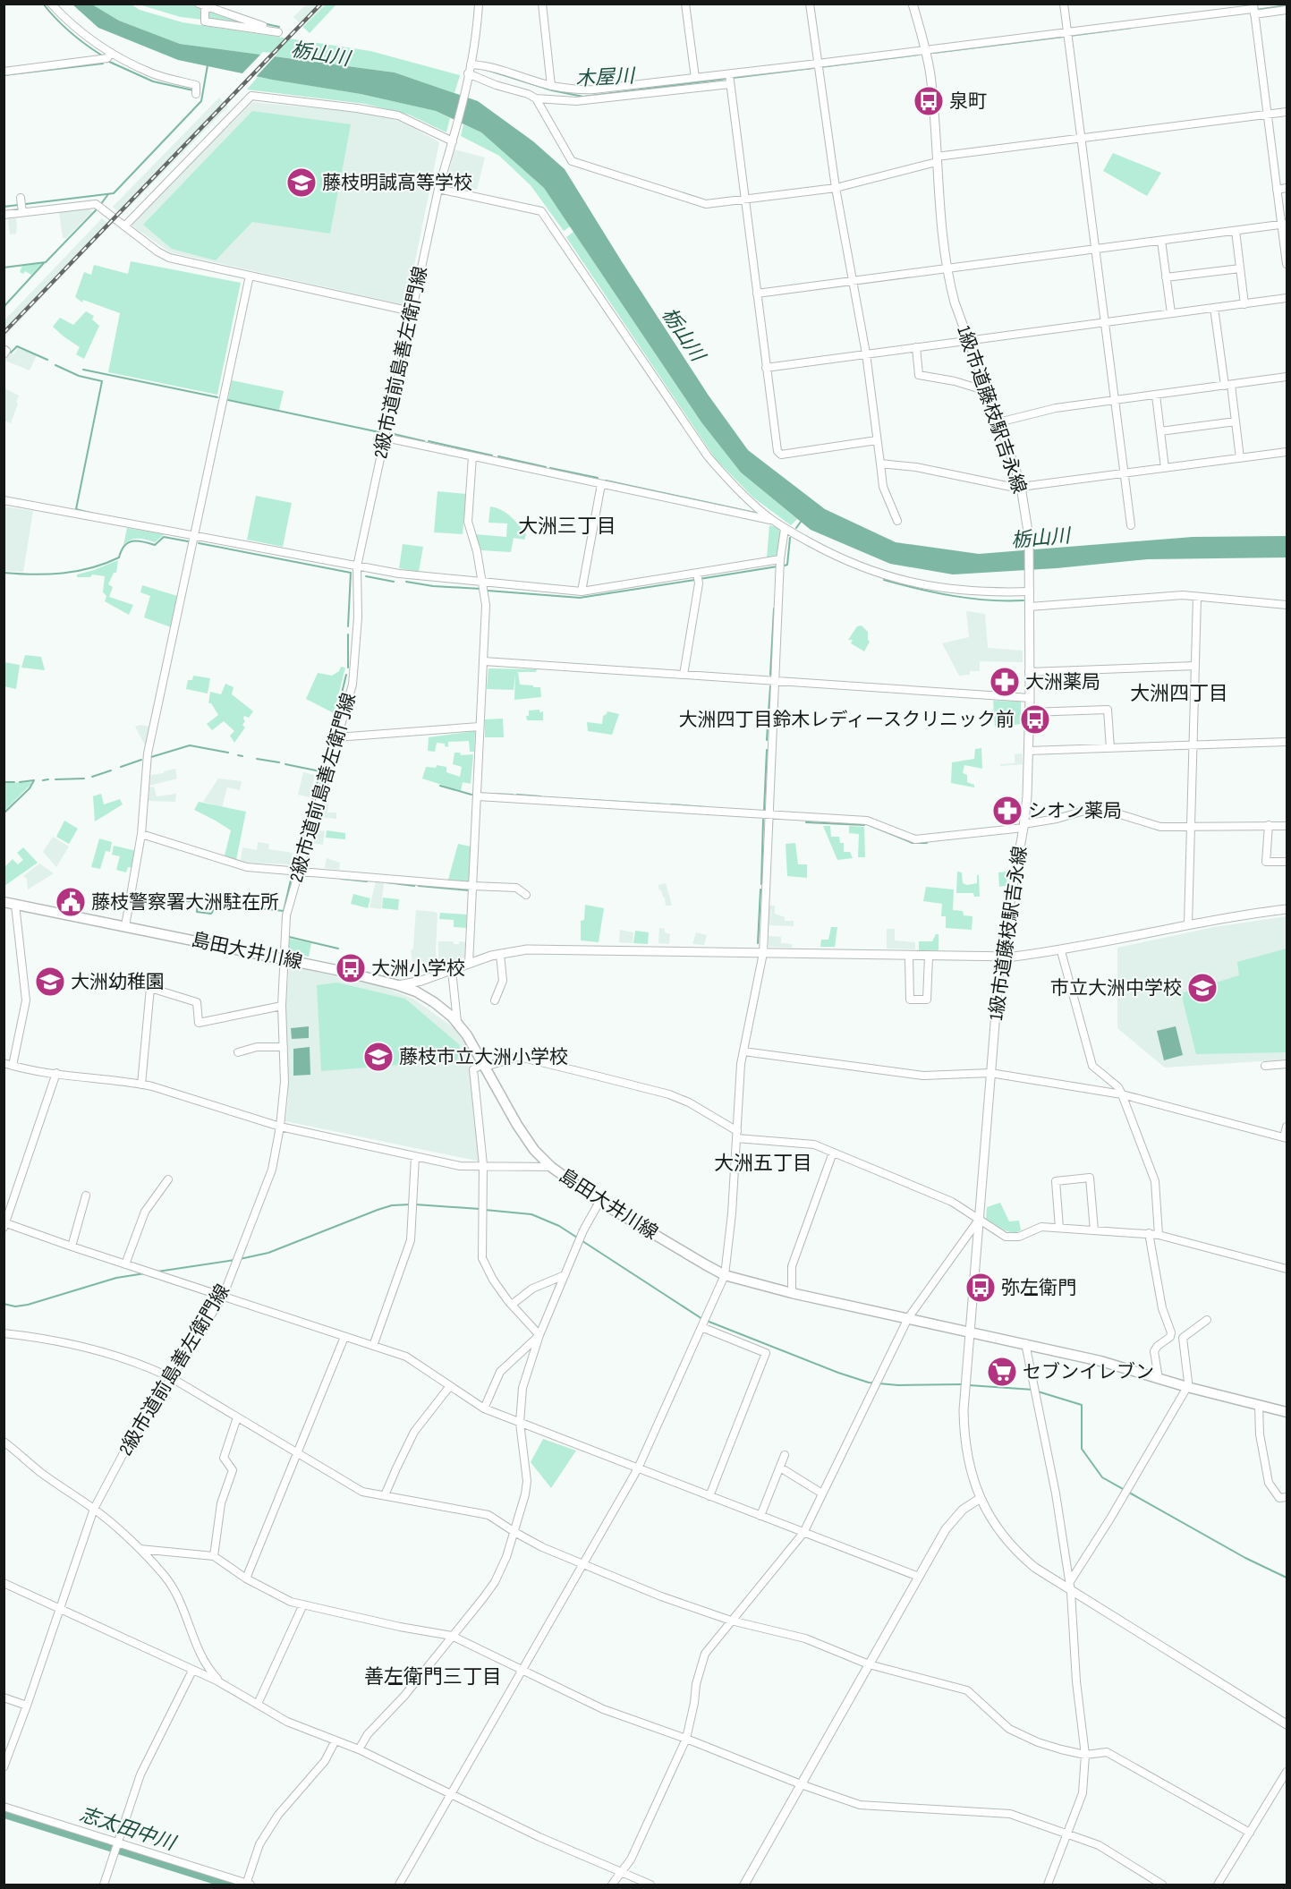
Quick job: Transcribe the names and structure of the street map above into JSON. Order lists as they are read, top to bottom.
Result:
{
  "streets": {
    "main road": ["島田大井川線"],
    "street": ["2級市道前島善左衛門線", "1級市道藤枝駅吉永線"]
  },
  "crossings": [
    ["2級市道前島善左衛門線", "島田大井川線"],
    ["1級市道藤枝駅吉永線", "島田大井川線"]
  ],
  "districts": [
    "大洲三丁目",
    "大洲四丁目",
    "大洲五丁目",
    "善左衛門三丁目"
  ],
  "water": ["栃山川", "木屋川", "志太田中川"],
  "places": {
    "bus stop": [
      "泉町",
      "大洲四丁目鈴木レディースクリニック前",
      "大洲小学校",
      "弥左衛門"
    ],
    "school or university": [
      "藤枝明誠高等学校",
      "大洲幼稚園",
      "市立大洲中学校",
      "藤枝市立大洲小学校"
    ],
    "pharmacy": ["大洲薬局", "シオン薬局"],
    "public building": ["藤枝警察署大洲駐在所"],
    "supermarket": ["セブンイレブン"]
  }
}
